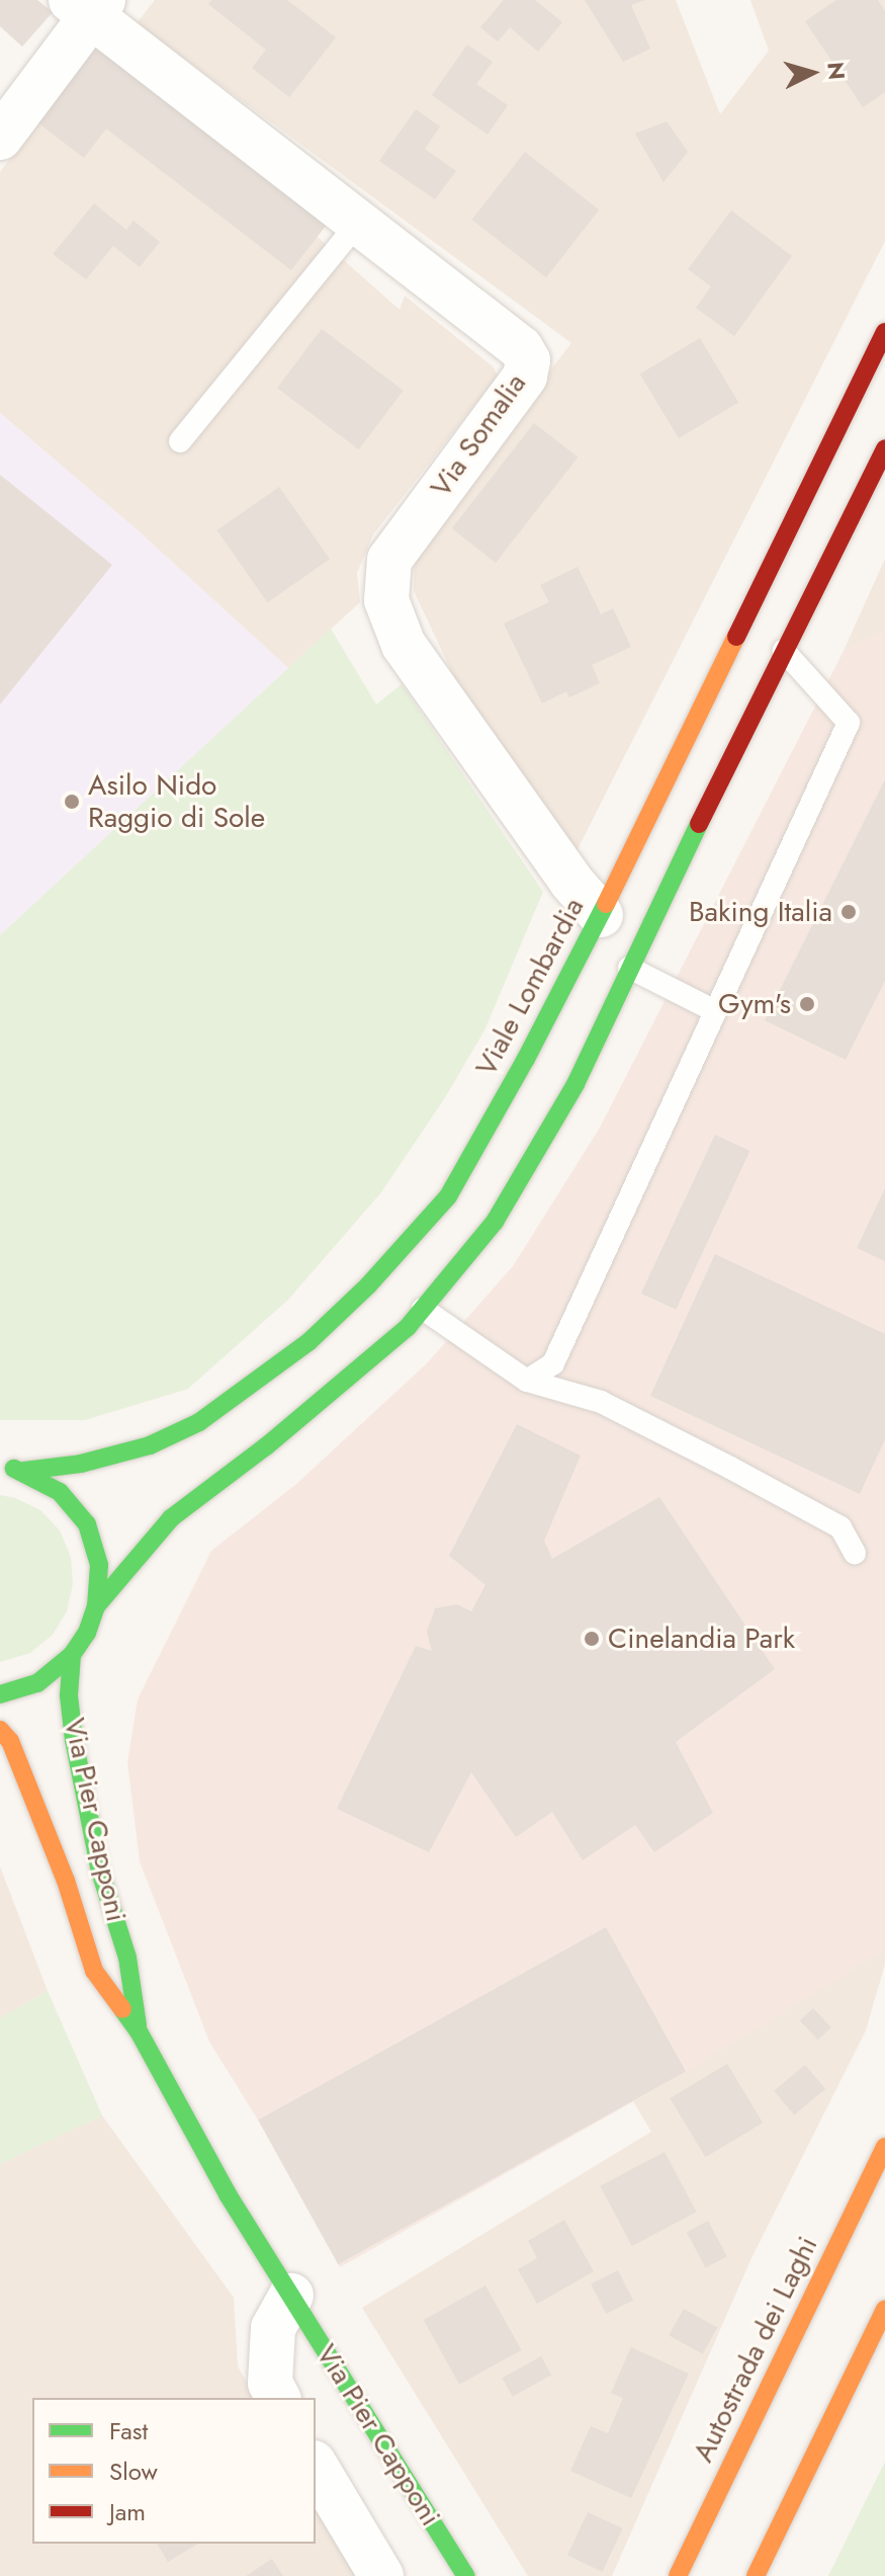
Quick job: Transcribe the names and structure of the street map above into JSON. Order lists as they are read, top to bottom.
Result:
{
  "streets": {
    "main road": ["Viale Lombardia", "Via Pier Capponi", "Autostrada dei Laghi"],
    "street": ["Via Somalia"]
  },
  "crossings": [
    ["Via Somalia", "Viale Lombardia"]
  ],
  "places": [
    "Asilo Nido Raggio di Sole",
    "Baking Italia",
    "Gym's",
    "Cinelandia Park"
  ],
  "legend": ["Fast", "Slow", "Jam"],
  "north": "right"
}
